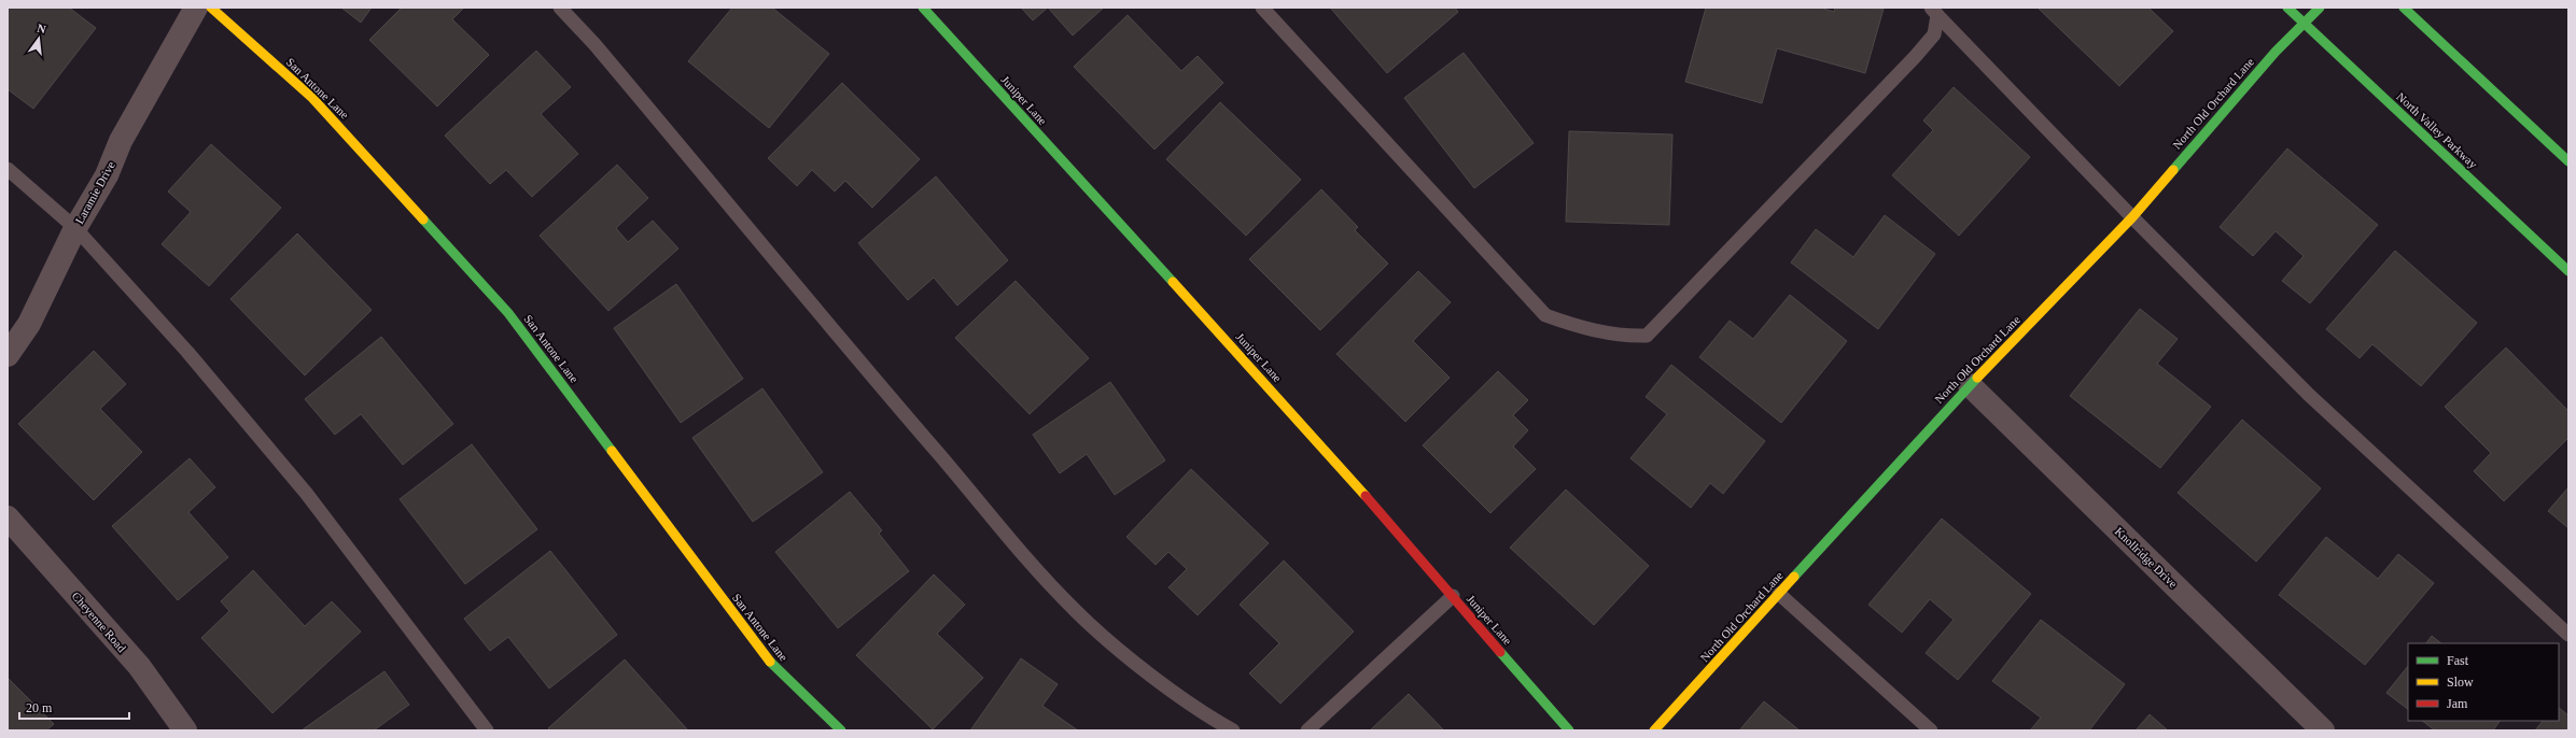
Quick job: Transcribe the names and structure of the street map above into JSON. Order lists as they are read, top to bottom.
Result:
{
  "streets": {
    "street": [
      "San Antone Lane",
      "Juniper Lane",
      "North Old Orchard Lane",
      "North Valley Parkway",
      "Laramie Drive",
      "Knollridge Drive",
      "Cheyenne Road"
    ]
  },
  "crossings": [
    ["North Old Orchard Lane", "North Valley Parkway"],
    ["North Old Orchard Lane", "Knollridge Drive"]
  ],
  "legend": ["Fast", "Slow", "Jam"],
  "scale_bar": "20 m",
  "north": "top"
}
